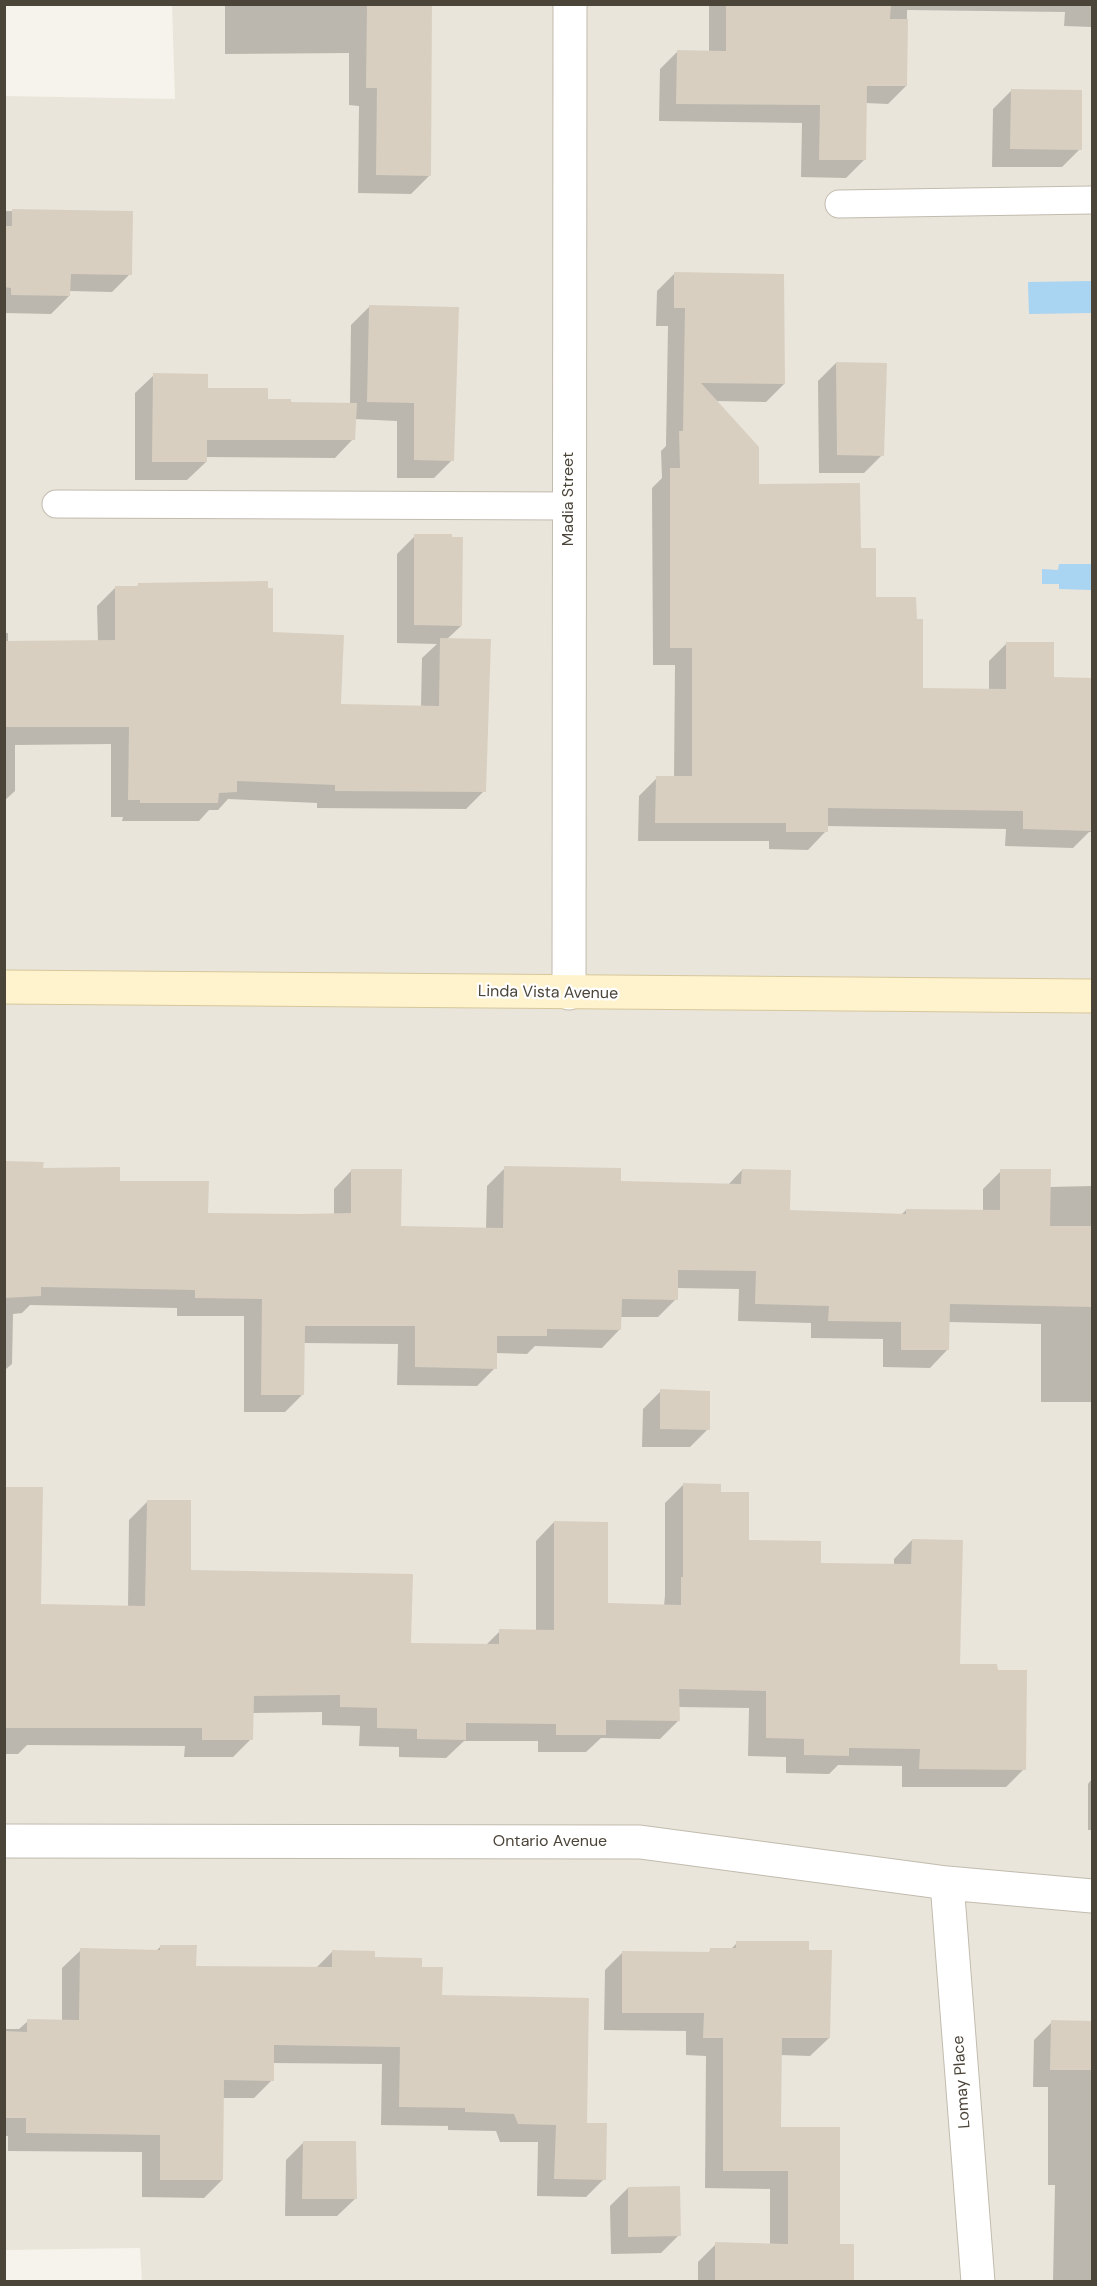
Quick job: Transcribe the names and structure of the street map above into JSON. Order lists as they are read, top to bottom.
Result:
{
  "streets": {
    "main road": ["Linda Vista Avenue"],
    "street": ["Madia Street", "Ontario Avenue", "Lomay Place"]
  },
  "crossings": [
    ["Madia Street", "Linda Vista Avenue"],
    ["Ontario Avenue", "Lomay Place"]
  ]
}
